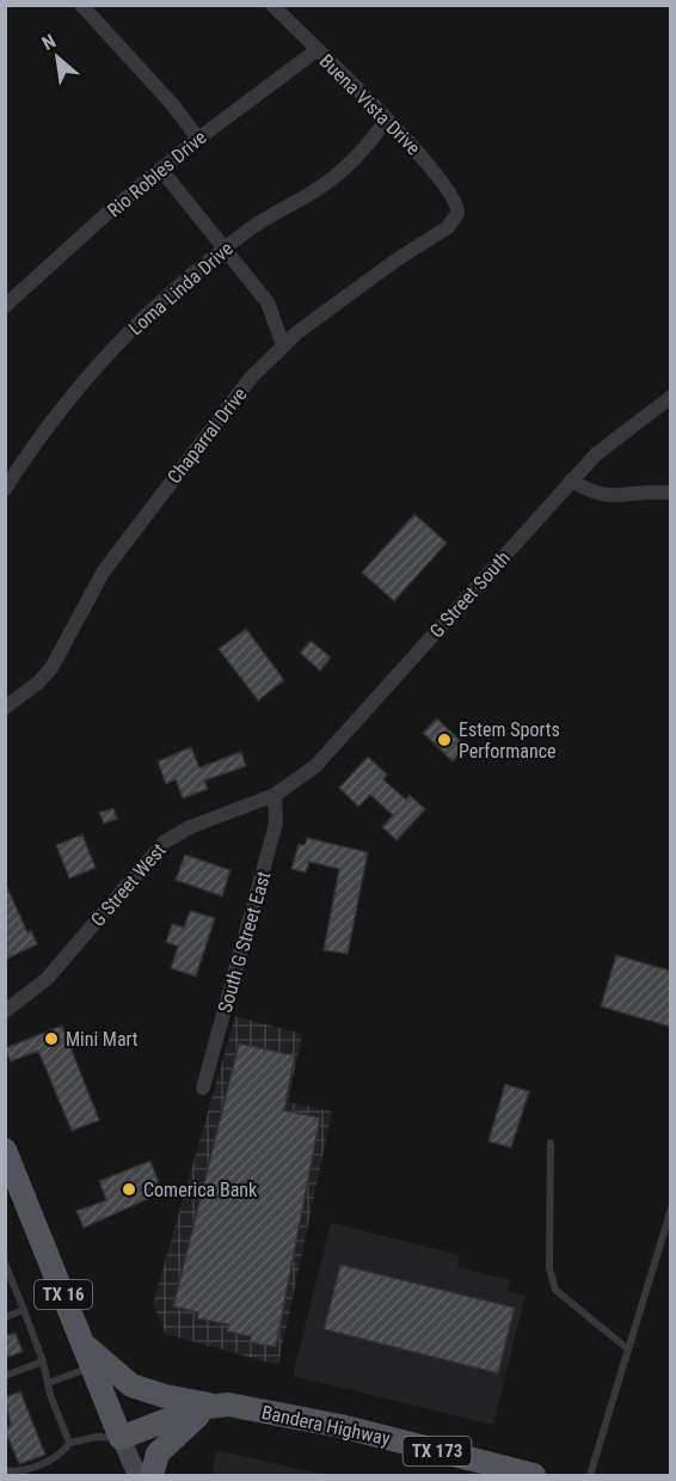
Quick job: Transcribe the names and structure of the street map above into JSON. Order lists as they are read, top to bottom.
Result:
{
  "streets": {
    "main road": ["TX 16", "Bandera Highway", "TX 173"],
    "street": [
      "Buena Vista Drive",
      "Rio Robles Drive",
      "Loma Linda Drive",
      "Chaparral Drive",
      "G Street South",
      "G Street West",
      "South G Street East"
    ]
  },
  "crossings": [
    ["Buena Vista Drive", "Rio Robles Drive"],
    ["Buena Vista Drive", "Loma Linda Drive"],
    ["Buena Vista Drive", "Chaparral Drive"],
    ["G Street South", "G Street West"],
    ["G Street South", "South G Street East"],
    ["G Street West", "South G Street East"]
  ],
  "places": ["Estem Sports Performance", "Mini Mart", "Comerica Bank"],
  "north": "top left"
}
